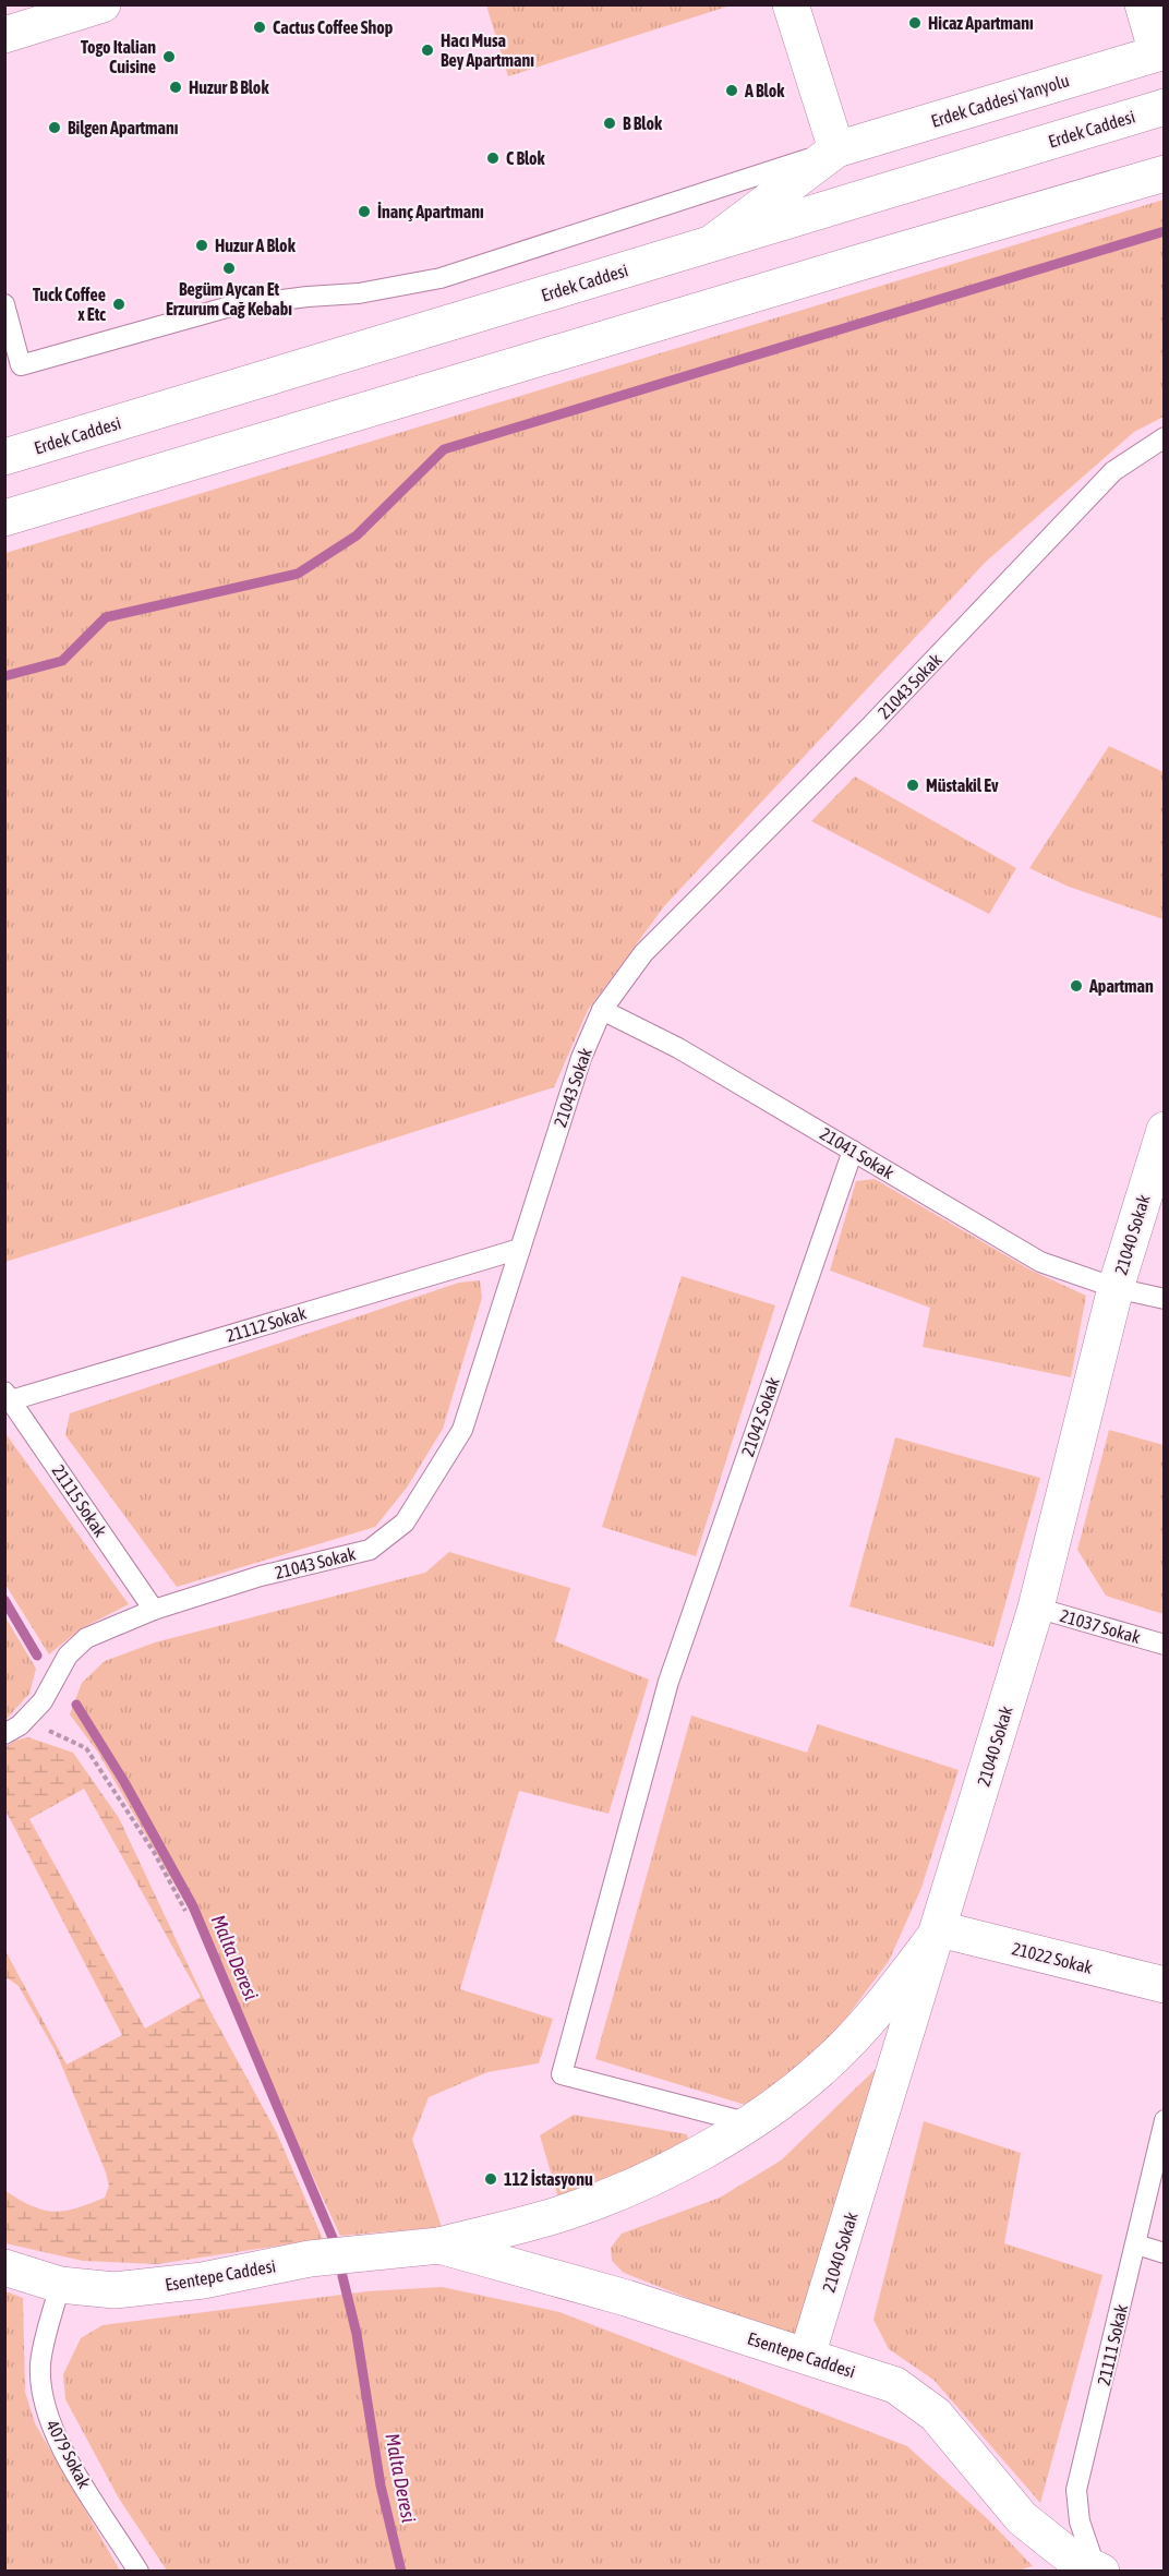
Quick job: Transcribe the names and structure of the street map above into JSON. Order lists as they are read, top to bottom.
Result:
{
  "streets": {
    "main road": [
      "Erdek Caddesi Yanyolu",
      "Erdek Caddesi",
      "21040 Sokak",
      "21022 Sokak",
      "Esentepe Caddesi"
    ],
    "lane": [
      "21043 Sokak",
      "21041 Sokak",
      "21112 Sokak",
      "21042 Sokak",
      "21115 Sokak",
      "21037 Sokak",
      "21111 Sokak",
      "4079 Sokak"
    ]
  },
  "crossings": [
    ["21043 Sokak", "21041 Sokak"],
    ["21043 Sokak", "21112 Sokak"],
    ["21043 Sokak", "21115 Sokak"],
    ["21041 Sokak", "21040 Sokak"],
    ["21041 Sokak", "21042 Sokak"],
    ["21040 Sokak", "21037 Sokak"],
    ["21040 Sokak", "21022 Sokak"],
    ["21040 Sokak", "Esentepe Caddesi"],
    ["21112 Sokak", "21115 Sokak"],
    ["21042 Sokak", "Esentepe Caddesi"],
    ["21022 Sokak", "Esentepe Caddesi"],
    ["Esentepe Caddesi", "21111 Sokak"],
    ["Esentepe Caddesi", "4079 Sokak"]
  ],
  "water": ["Malta Deresi"],
  "places": [
    "Hicaz Apartmanı",
    "Cactus Coffee Shop",
    "Hacı Musa Bey Apartmanı",
    "Togo Italian Cuisine",
    "Huzur B Blok",
    "A Blok",
    "B Blok",
    "Bilgen Apartmanı",
    "C Blok",
    "İnanç Apartmanı",
    "Huzur A Blok",
    "Begüm Aycan Et Erzurum Cağ Kebabı",
    "Tuck Coffee x Etc",
    "Müstakil Ev",
    "Apartman",
    "112 İstasyonu"
  ]
}
